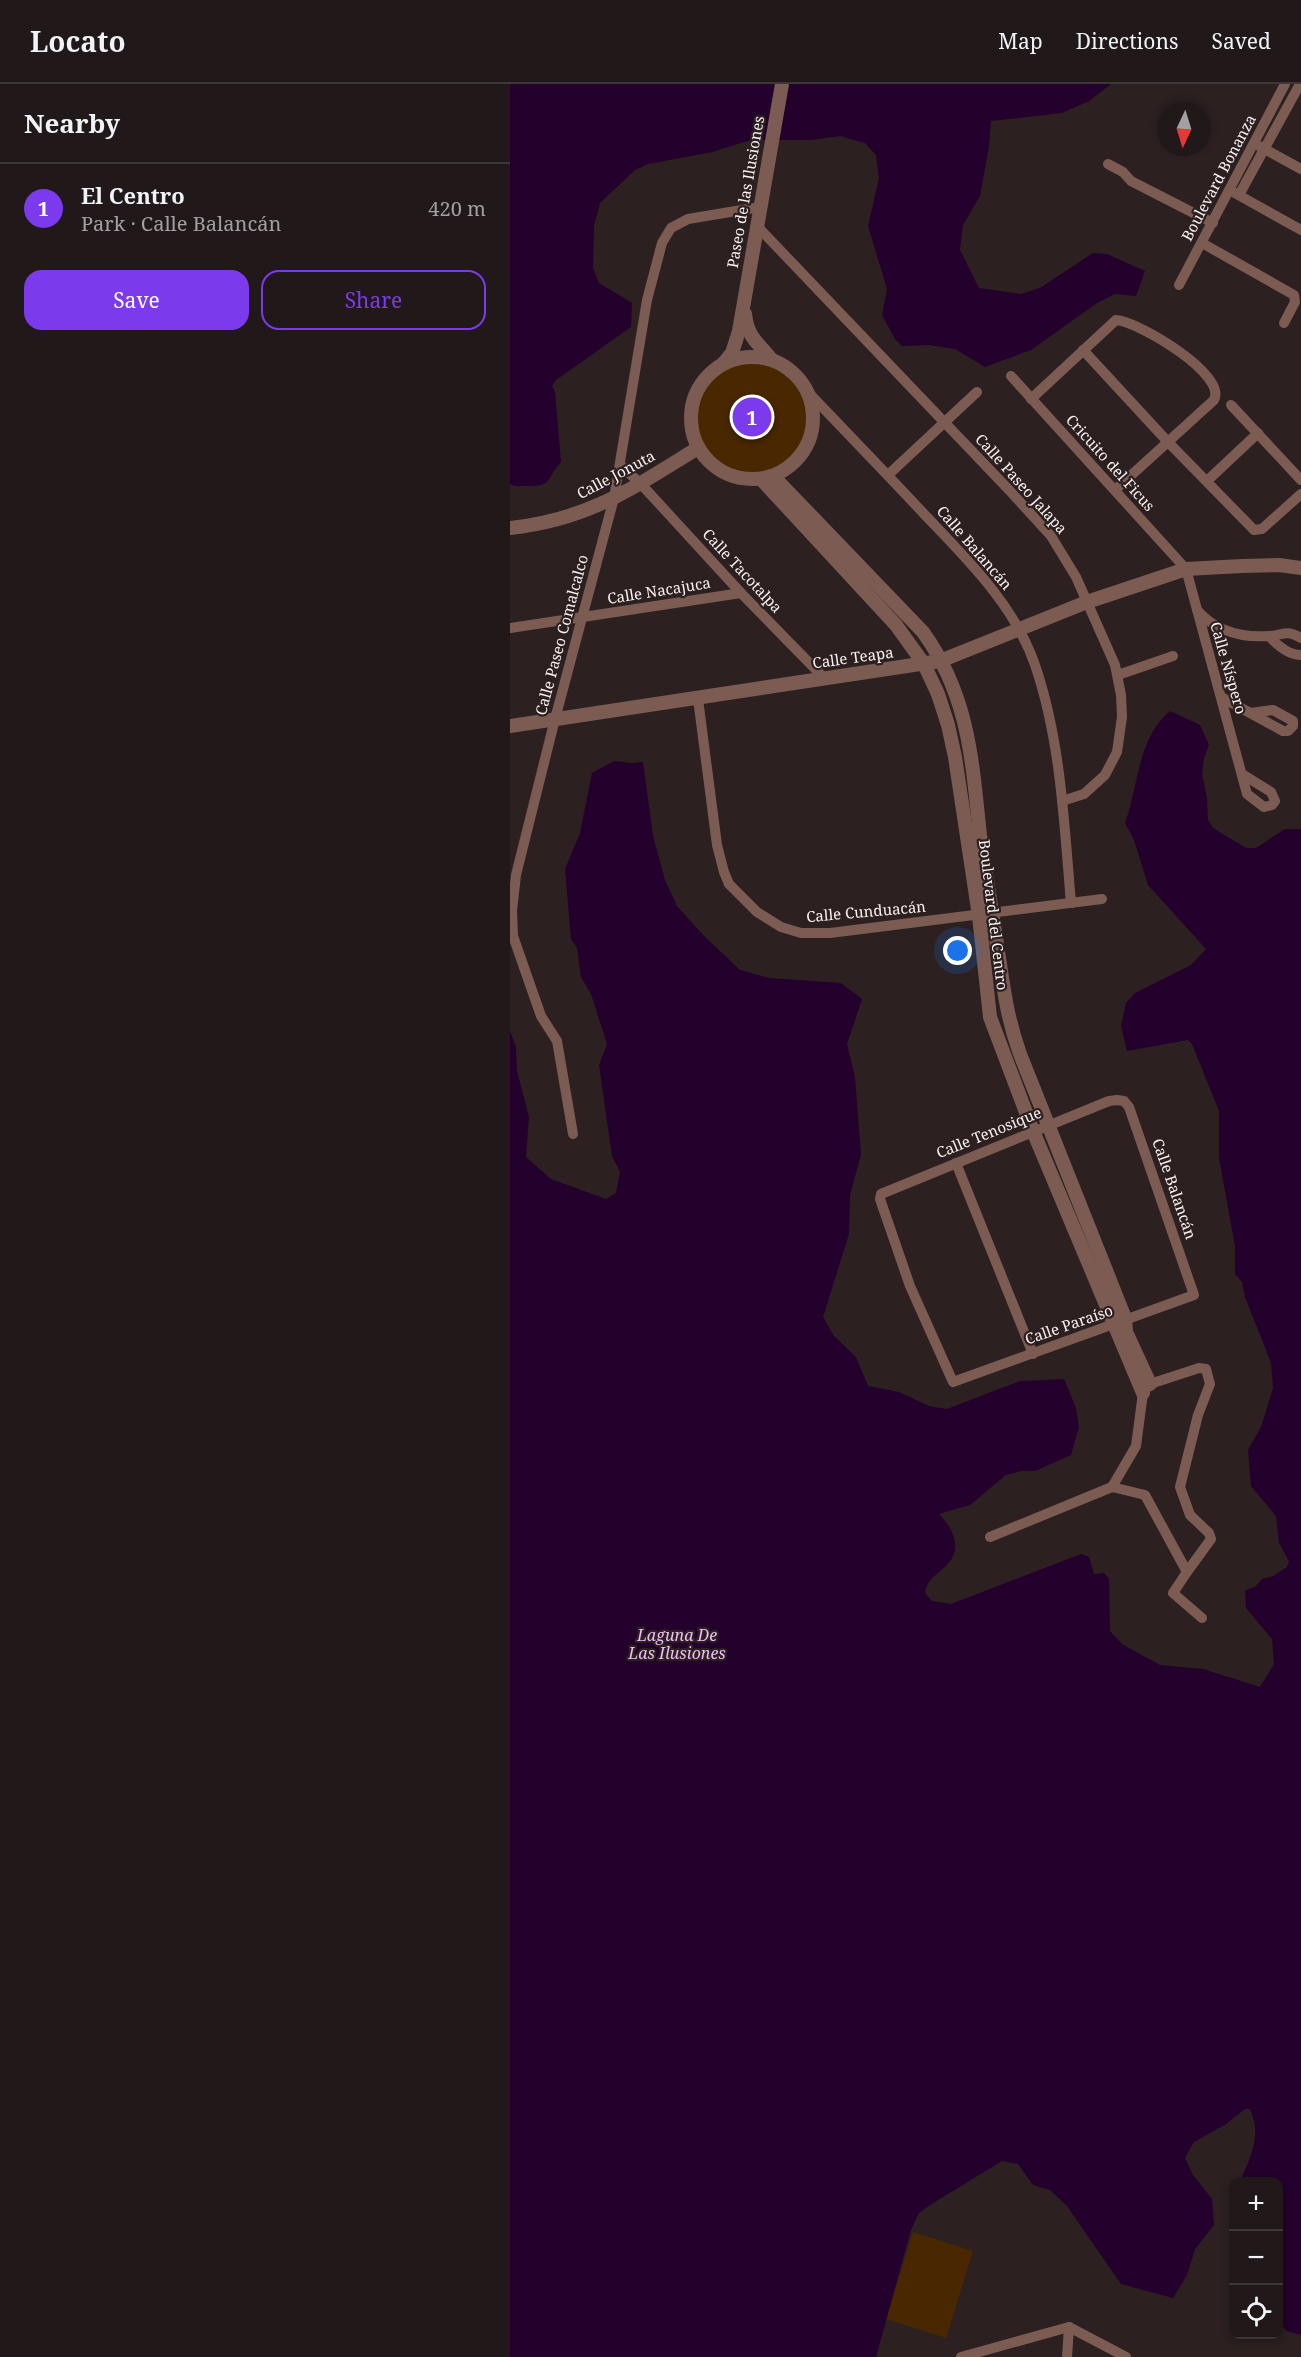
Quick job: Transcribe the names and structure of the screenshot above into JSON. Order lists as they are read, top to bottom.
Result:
{
  "streets": {
    "street": [
      "Boulevard Bonanza",
      "Paseo de las Ilusiones",
      "Cricuito del Ficus",
      "Calle Jonuta",
      "Calle Paseo Jalapa",
      "Calle Balancán",
      "Calle Tacotalpa",
      "Calle Nacajuca",
      "Calle Paseo Comalcalco",
      "Calle Teapa",
      "Calle Níspero",
      "Calle Cunduacán",
      "Boulevard del Centro",
      "Calle Tenosique",
      "Calle Paraíso"
    ]
  },
  "crossings": [
    ["Paseo de las Ilusiones", "Calle Jonuta"],
    ["Paseo de las Ilusiones", "Calle Paseo Jalapa"],
    ["Paseo de las Ilusiones", "Calle Balancán"],
    ["Paseo de las Ilusiones", "Calle Paseo Comalcalco"],
    ["Paseo de las Ilusiones", "Boulevard del Centro"],
    ["Cricuito del Ficus", "Calle Teapa"],
    ["Cricuito del Ficus", "Calle Níspero"],
    ["Calle Jonuta", "Calle Balancán"],
    ["Calle Jonuta", "Calle Tacotalpa"],
    ["Calle Jonuta", "Calle Paseo Comalcalco"],
    ["Calle Jonuta", "Boulevard del Centro"],
    ["Calle Paseo Jalapa", "Calle Balancán"],
    ["Calle Paseo Jalapa", "Calle Teapa"],
    ["Calle Balancán", "Calle Teapa"],
    ["Calle Balancán", "Calle Cunduacán"],
    ["Calle Balancán", "Boulevard del Centro"],
    ["Calle Balancán", "Calle Tenosique"],
    ["Calle Balancán", "Calle Paraíso"],
    ["Calle Tacotalpa", "Calle Nacajuca"],
    ["Calle Tacotalpa", "Calle Paseo Comalcalco"],
    ["Calle Tacotalpa", "Calle Teapa"],
    ["Calle Nacajuca", "Calle Paseo Comalcalco"],
    ["Calle Paseo Comalcalco", "Calle Teapa"],
    ["Calle Teapa", "Calle Níspero"],
    ["Calle Teapa", "Calle Cunduacán"],
    ["Calle Teapa", "Boulevard del Centro"],
    ["Calle Cunduacán", "Boulevard del Centro"],
    ["Boulevard del Centro", "Calle Tenosique"],
    ["Boulevard del Centro", "Calle Paraíso"],
    ["Calle Tenosique", "Calle Paraíso"]
  ],
  "water": ["Laguna De Las Ilusiones"],
  "north": "bottom",
  "page": {
    "header": "Locato",
    "nav": ["Map", "Directions", "Saved"],
    "heading": "Nearby",
    "list": [
      {
        "mark": "1",
        "name": "El Centro",
        "note": "Park · Calle Balancán",
        "value": "420 m"
      }
    ],
    "buttons": ["Save", "Share"],
    "pins": "1",
    "map_buttons": ["+", "−"]
  }
}
